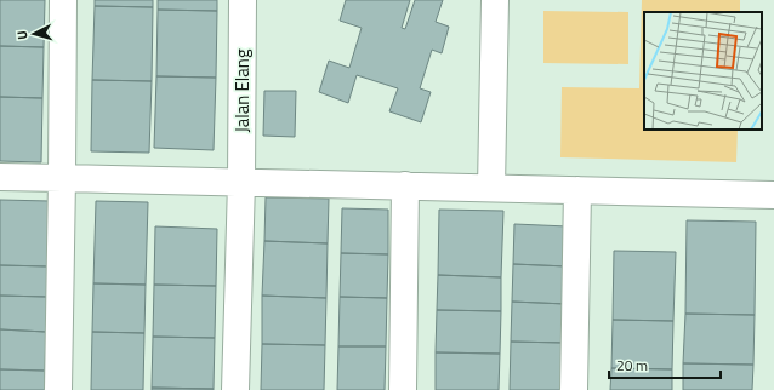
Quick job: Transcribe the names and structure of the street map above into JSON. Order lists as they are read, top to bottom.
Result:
{
  "streets": {
    "street": ["Jalan Elang"]
  },
  "scale_bar": "20 m",
  "north": "left"
}
